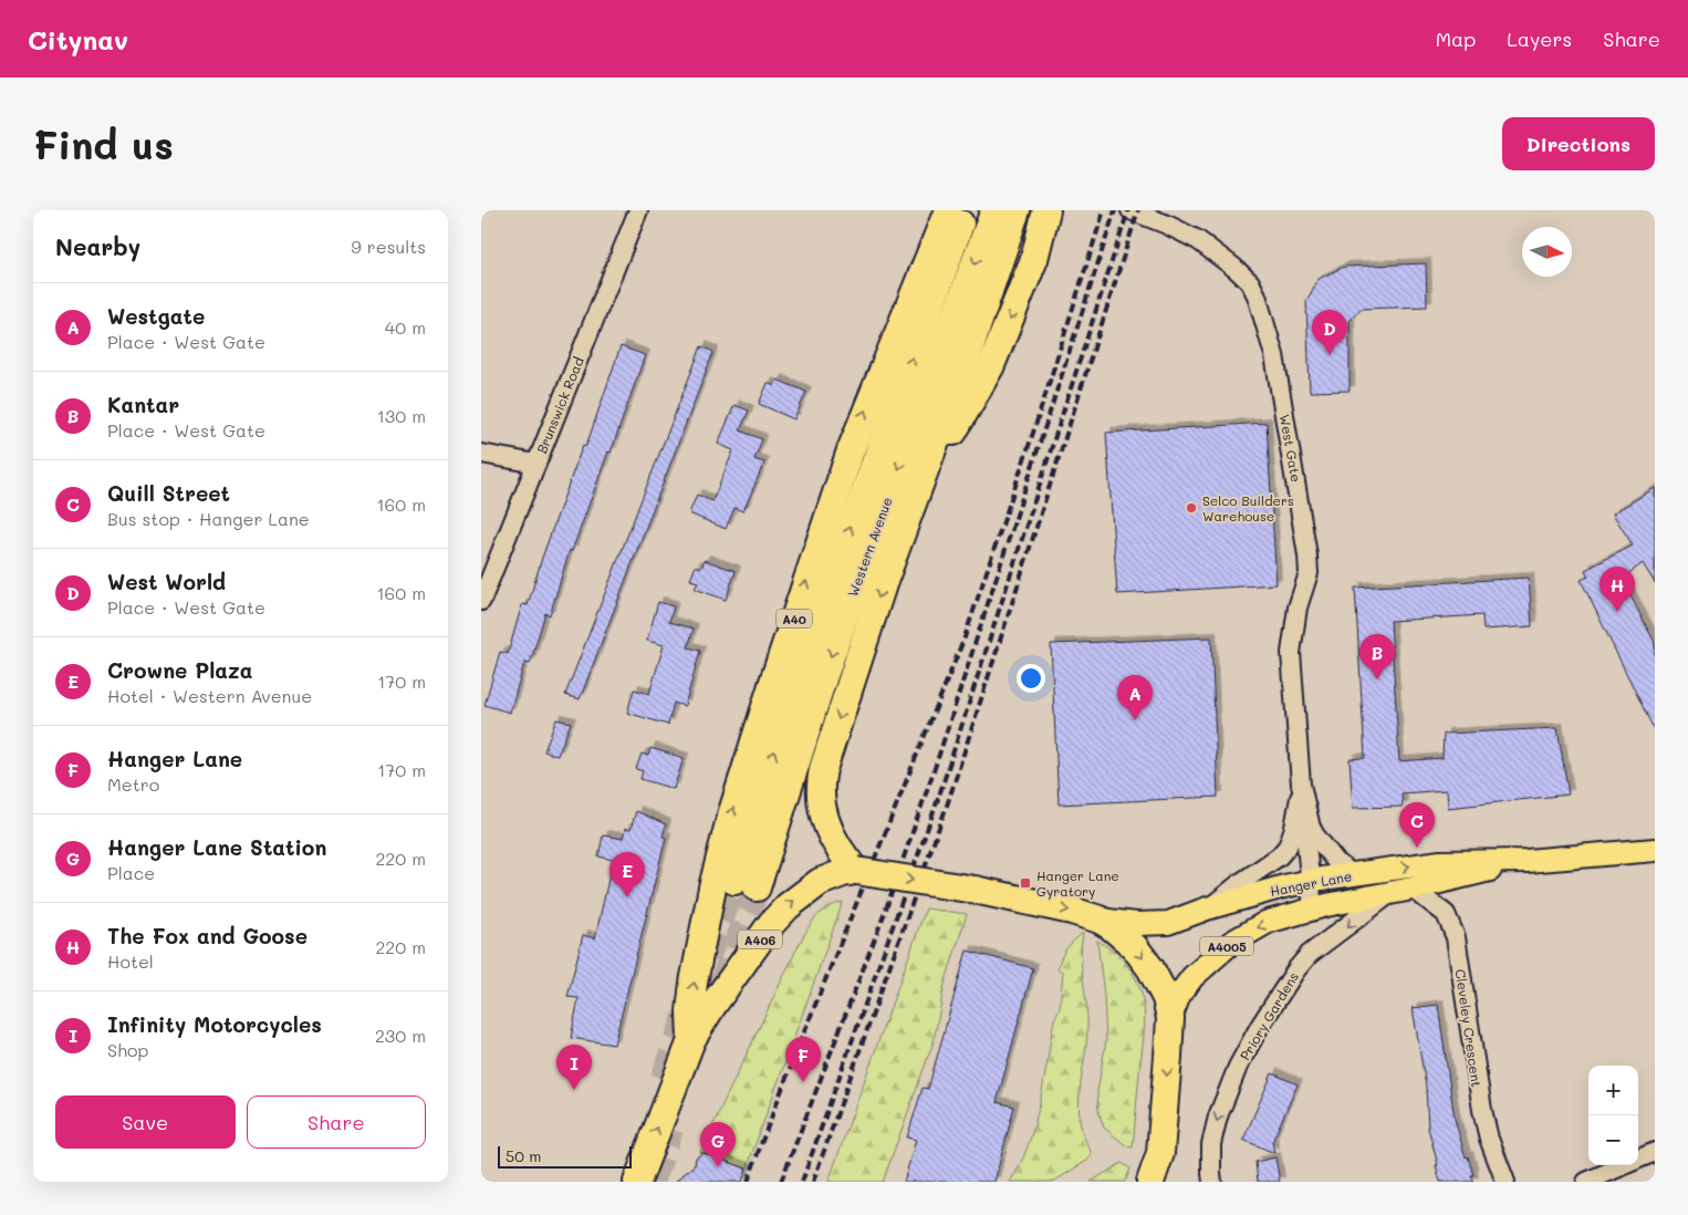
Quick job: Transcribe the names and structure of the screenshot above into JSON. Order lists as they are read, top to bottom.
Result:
{
  "streets": {
    "highway": ["Western Avenue", "A40", "A406"],
    "main road": ["Hanger Lane", "A4005"],
    "street": [
      "Brunswick Road",
      "West Gate",
      "Priory Gardens",
      "Cleveley Crescent"
    ]
  },
  "crossings": [
    ["West Gate", "Hanger Lane"],
    ["A40", "A406"],
    ["Hanger Lane", "A406"],
    ["Hanger Lane", "Priory Gardens"],
    ["Hanger Lane", "Cleveley Crescent"],
    ["Priory Gardens", "Cleveley Crescent"]
  ],
  "one_way": ["Priory Gardens"],
  "places": {
    "other": ["Selco Builders Warehouse"],
    "transit": ["Hanger Lane Gyratory"]
  },
  "scale_bar": "50 m",
  "north": "right",
  "page": {
    "header": "Citynav",
    "nav": ["Map", "Layers", "Share"],
    "buttons": [
      "Directions",
      ["Save", "Share"]
    ],
    "title": "Find us",
    "heading": ["Nearby", "9 results"],
    "list": [
      {
        "mark": "A",
        "name": "Westgate",
        "note": "Place · West Gate",
        "value": "40 m"
      },
      {
        "mark": "B",
        "name": "Kantar",
        "note": "Place · West Gate",
        "value": "130 m"
      },
      {
        "mark": "C",
        "name": "Quill Street",
        "note": "Bus stop · Hanger Lane",
        "value": "160 m"
      },
      {
        "mark": "D",
        "name": "West World",
        "note": "Place · West Gate",
        "value": "160 m"
      },
      {
        "mark": "E",
        "name": "Crowne Plaza",
        "note": "Hotel · Western Avenue",
        "value": "170 m"
      },
      {
        "mark": "F",
        "name": "Hanger Lane",
        "note": "Metro",
        "value": "170 m"
      },
      {
        "mark": "G",
        "name": "Hanger Lane Station",
        "note": "Place",
        "value": "220 m"
      },
      {
        "mark": "H",
        "name": "The Fox and Goose",
        "note": "Hotel",
        "value": "220 m"
      },
      {
        "mark": "I",
        "name": "Infinity Motorcycles",
        "note": "Shop",
        "value": "230 m"
      }
    ],
    "pins": [
      "D",
      "H",
      "B",
      "A",
      "C",
      "E",
      "F",
      "I",
      "G"
    ],
    "map_buttons": ["+", "−"],
    "scale": "50 m"
  }
}
